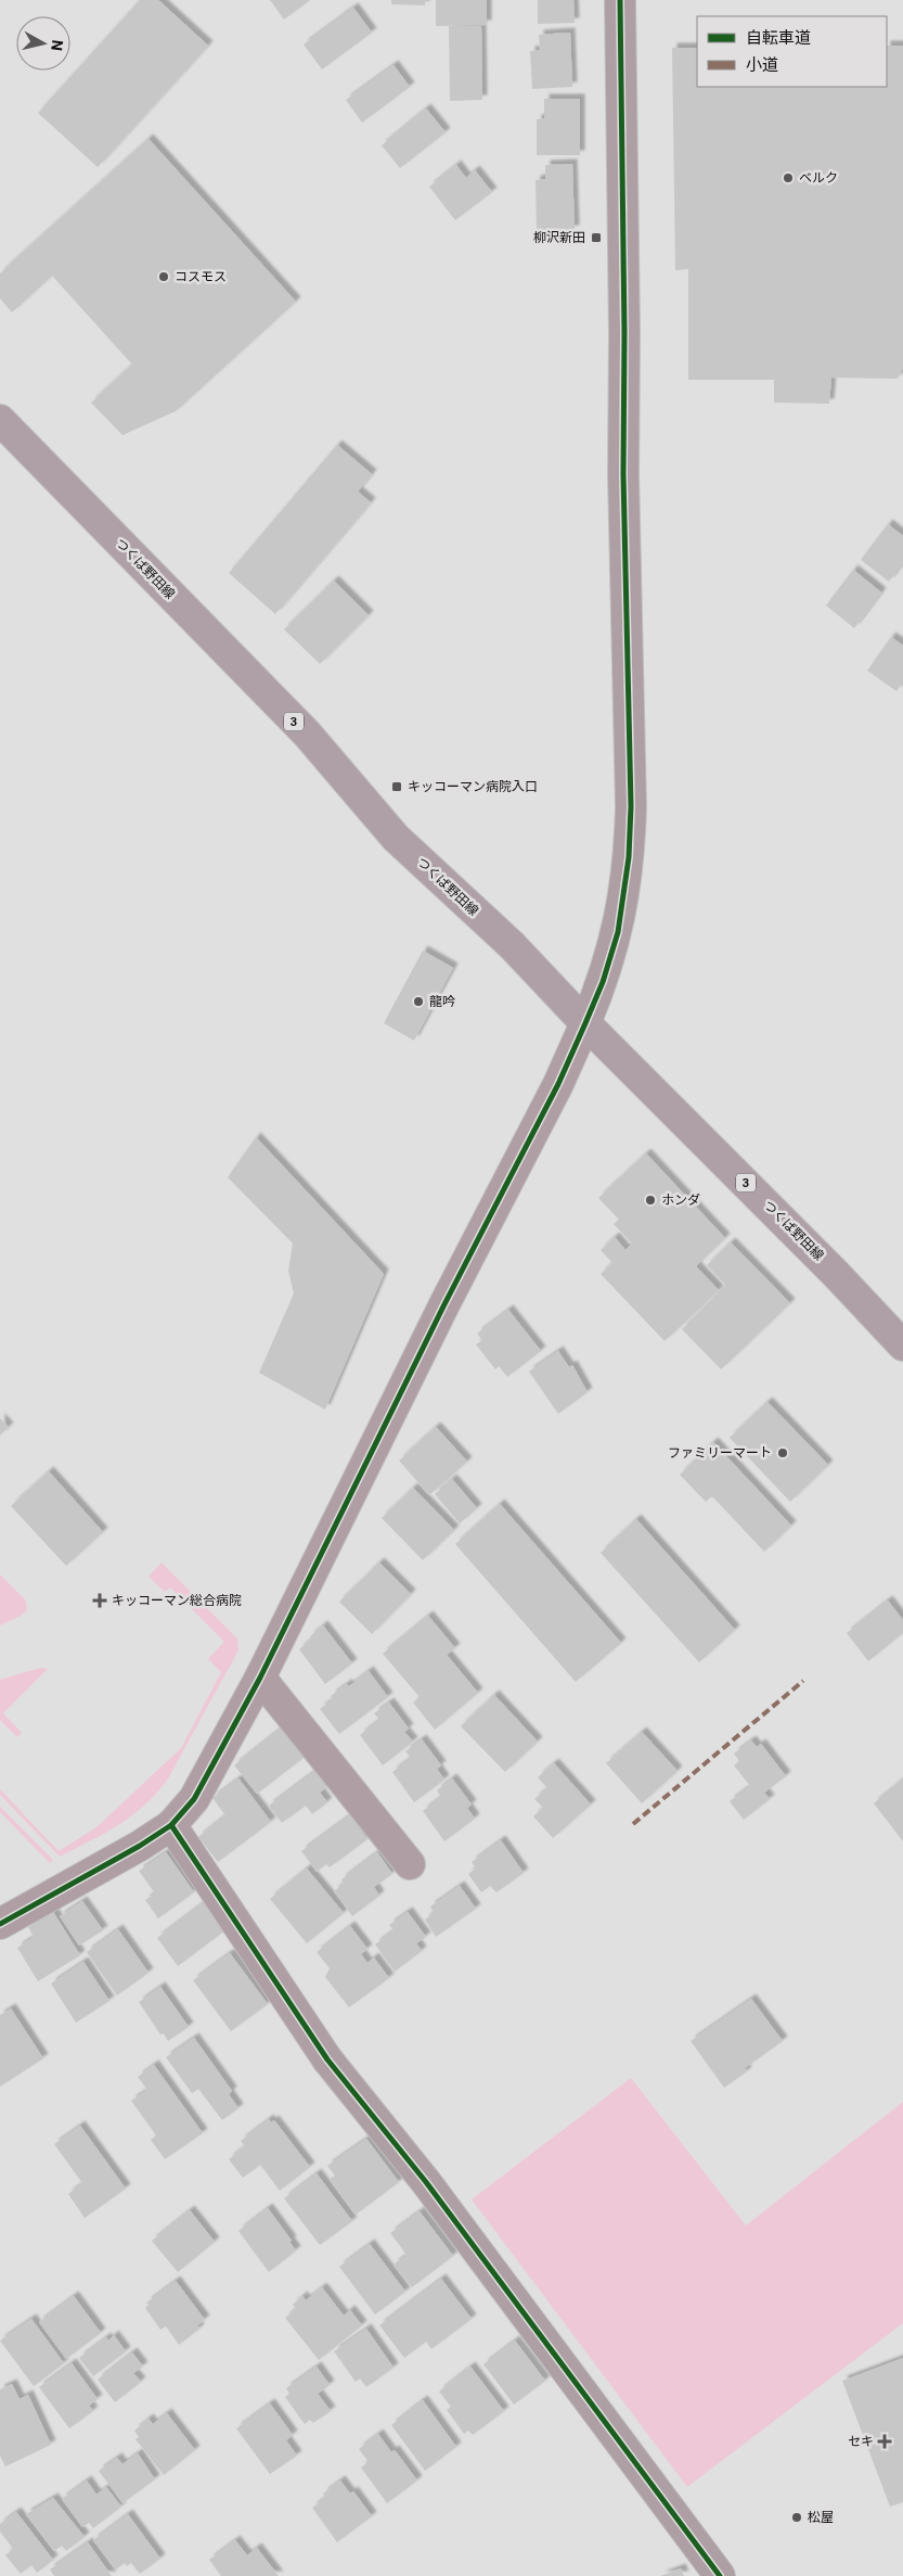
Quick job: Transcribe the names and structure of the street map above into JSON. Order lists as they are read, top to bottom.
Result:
{
  "streets": {
    "main road": ["つくば野田線", "3"]
  },
  "places": {
    "other": [
      "ベルク",
      "コスモス",
      "龍吟",
      "ホンダ",
      "ファミリーマート",
      "松屋"
    ],
    "transit": ["柳沢新田", "キッコーマン病院入口"],
    "health": ["キッコーマン総合病院", "セキ"]
  },
  "legend": ["自転車道", "小道"],
  "north": "right"
}
